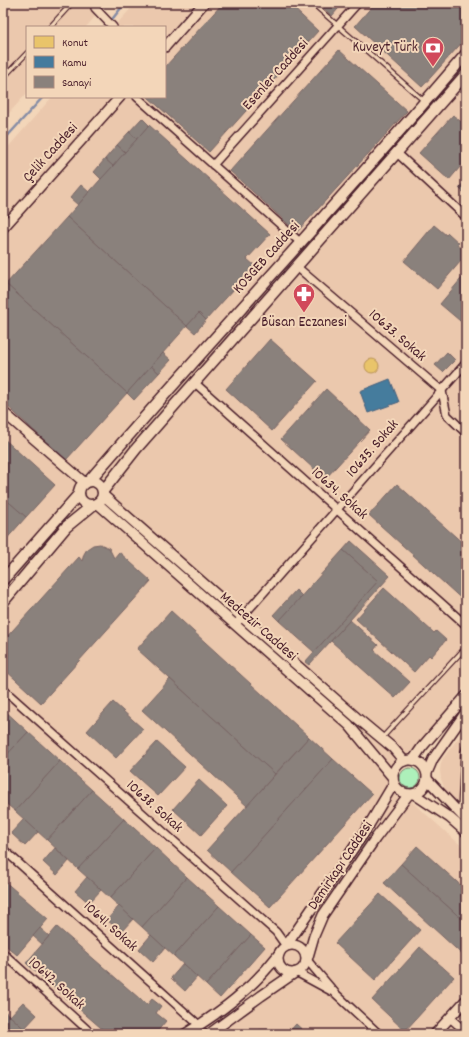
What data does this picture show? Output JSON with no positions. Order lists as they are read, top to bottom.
{
  "streets": {
    "main road": ["KOSGEB Caddesi"],
    "street": [
      "Esenler Caddesi",
      "Çelik Caddesi",
      "10633. Sokak",
      "10635. Sokak",
      "10634. Sokak",
      "Medcezir Caddesi",
      "10638. Sokak",
      "Demirkapı Caddesi",
      "10641. Sokak",
      "10642. Sokak"
    ]
  },
  "crossings": [
    ["KOSGEB Caddesi", "10633. Sokak"],
    ["KOSGEB Caddesi", "10634. Sokak"],
    ["KOSGEB Caddesi", "Medcezir Caddesi"],
    ["10633. Sokak", "10635. Sokak"],
    ["10635. Sokak", "10634. Sokak"],
    ["10635. Sokak", "Medcezir Caddesi"],
    ["Medcezir Caddesi", "Demirkapı Caddesi"],
    ["10638. Sokak", "Demirkapı Caddesi"]
  ],
  "places": {
    "bank": ["Kuveyt Türk"],
    "pharmacy": ["Büsan Eczanesi"]
  },
  "legend": ["Konut", "Kamu", "Sanayi"]
}
